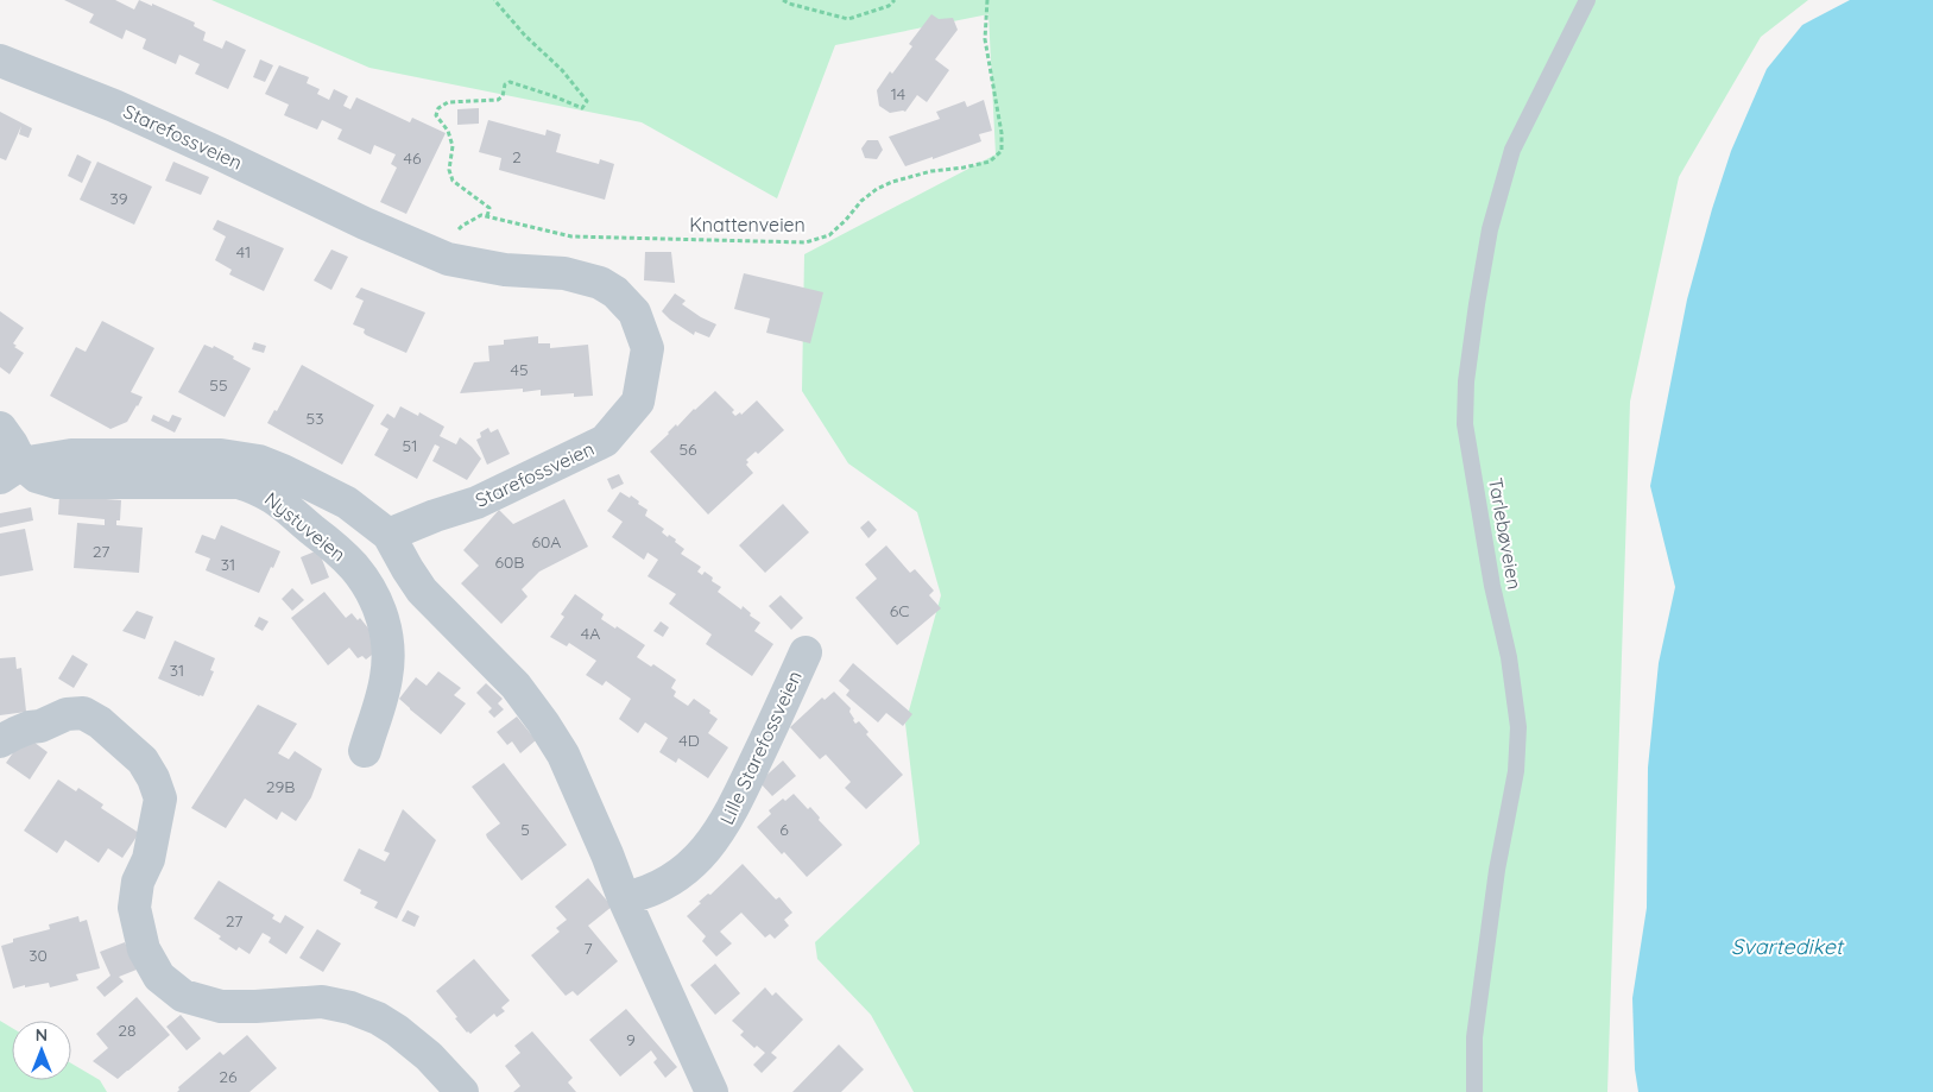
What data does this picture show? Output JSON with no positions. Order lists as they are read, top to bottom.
{
  "streets": {
    "street": ["Starefossveien", "Nystuveien", "Lille Starefossveien"],
    "lane": ["Tarlebøveien"],
    "path": ["Knattenveien"]
  },
  "water": ["Svartediket"],
  "house_numbers": [
    "14",
    "2",
    "46",
    "39",
    "41",
    "45",
    "55",
    "53",
    "51",
    "56",
    "60A",
    "27",
    "60B",
    "31",
    "6C",
    "4A",
    "31",
    "4D",
    "29B",
    "5",
    "6",
    "27",
    "7",
    "30",
    "28",
    "9",
    "26"
  ],
  "north": "top"
}
